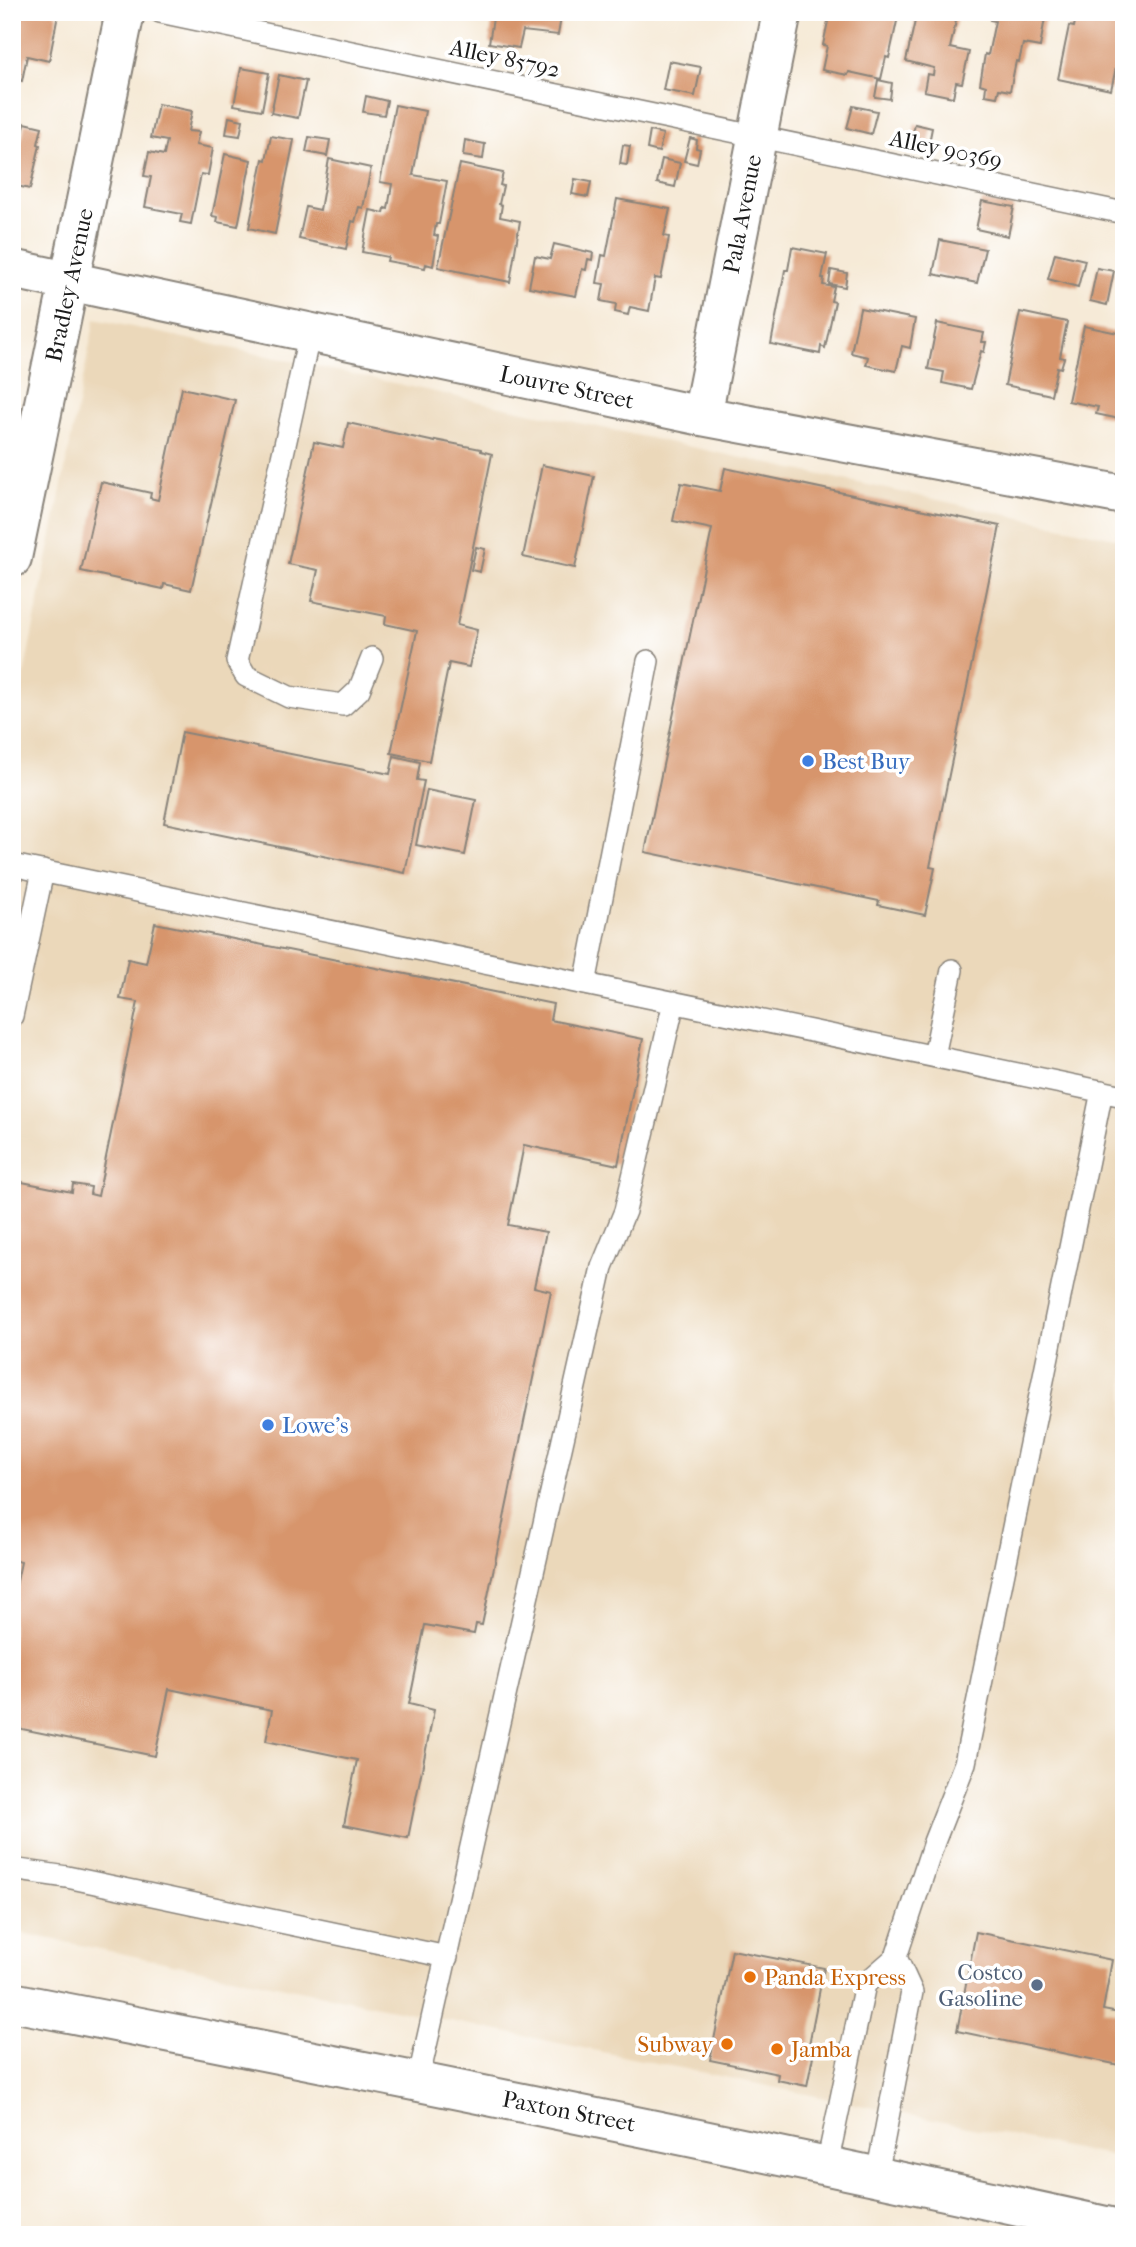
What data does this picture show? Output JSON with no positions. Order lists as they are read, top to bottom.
{
  "streets": {
    "street": [
      "Pala Avenue",
      "Bradley Avenue",
      "Louvre Street",
      "Paxton Street"
    ],
    "lane": ["Alley 85792", "Alley 90369"]
  },
  "crossings": [
    ["Alley 85792", "Alley 90369"],
    ["Alley 85792", "Pala Avenue"],
    ["Alley 90369", "Pala Avenue"],
    ["Pala Avenue", "Louvre Street"],
    ["Bradley Avenue", "Louvre Street"]
  ],
  "places": [
    "Best Buy",
    "Lowe's",
    "Panda Express",
    "Costco Gasoline",
    "Subway",
    "Jamba"
  ]
}
